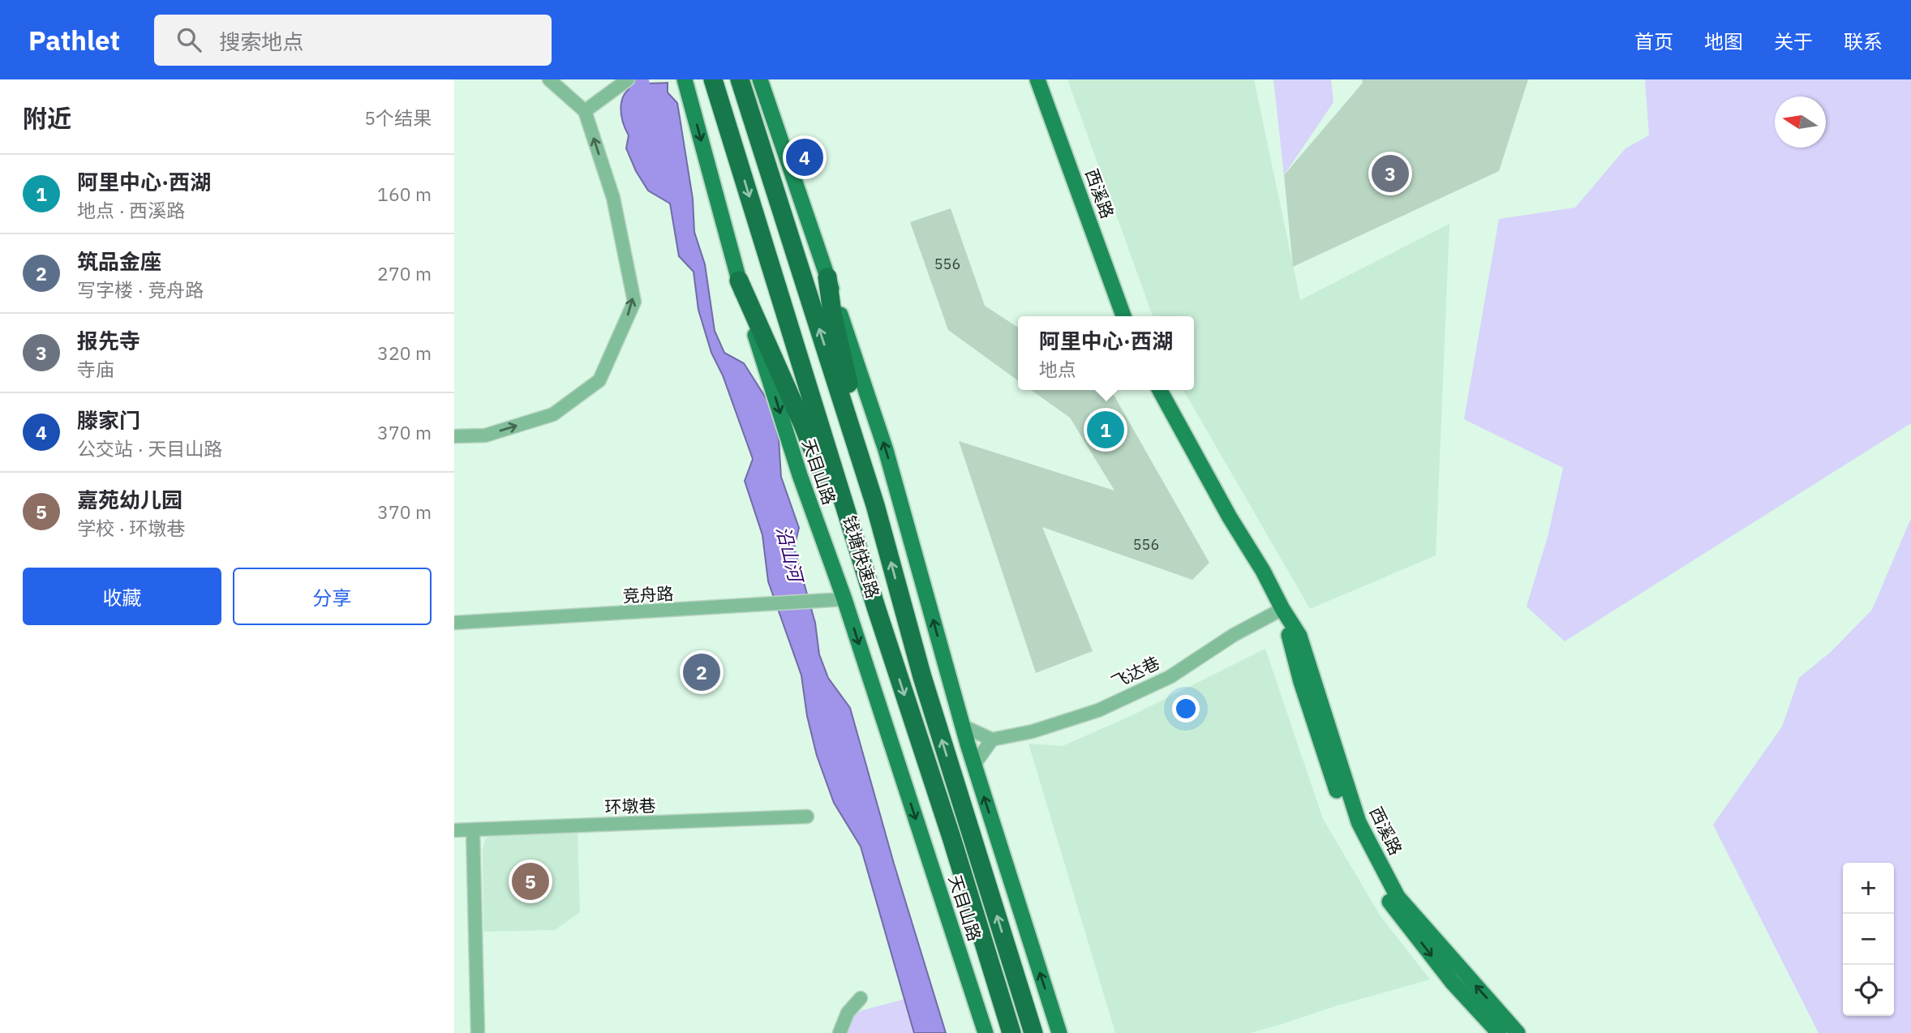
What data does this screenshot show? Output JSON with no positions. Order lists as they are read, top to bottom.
{
  "streets": {
    "highway": ["钱塘快速路"],
    "main road": ["西溪路", "天目山路"],
    "street": ["竞舟路", "飞达巷", "环墩巷"]
  },
  "crossings": [
    ["西溪路", "飞达巷"],
    ["天目山路", "竞舟路"]
  ],
  "water": ["沿山河"],
  "house_numbers": ["556", "556"],
  "north": "left",
  "page": {
    "header": "Pathlet",
    "search": "搜索地点",
    "nav": [
      "首页",
      "地图",
      "关于",
      "联系"
    ],
    "heading": ["附近", "5个结果"],
    "pins": [
      "4",
      "3",
      "1",
      "2",
      "5"
    ],
    "list": [
      {
        "mark": "1",
        "name": "阿里中心·西湖",
        "note": "地点 · 西溪路",
        "value": "160 m"
      },
      {
        "mark": "2",
        "name": "筑品金座",
        "note": "写字楼 · 竞舟路",
        "value": "270 m"
      },
      {
        "mark": "3",
        "name": "报先寺",
        "note": "寺庙",
        "value": "320 m"
      },
      {
        "mark": "4",
        "name": "滕家门",
        "note": "公交站 · 天目山路",
        "value": "370 m"
      },
      {
        "mark": "5",
        "name": "嘉苑幼儿园",
        "note": "学校 · 环墩巷",
        "value": "370 m"
      }
    ],
    "popup": ["阿里中心·西湖", "地点"],
    "buttons": ["收藏", "分享"],
    "map_buttons": ["+", "−"]
  }
}
